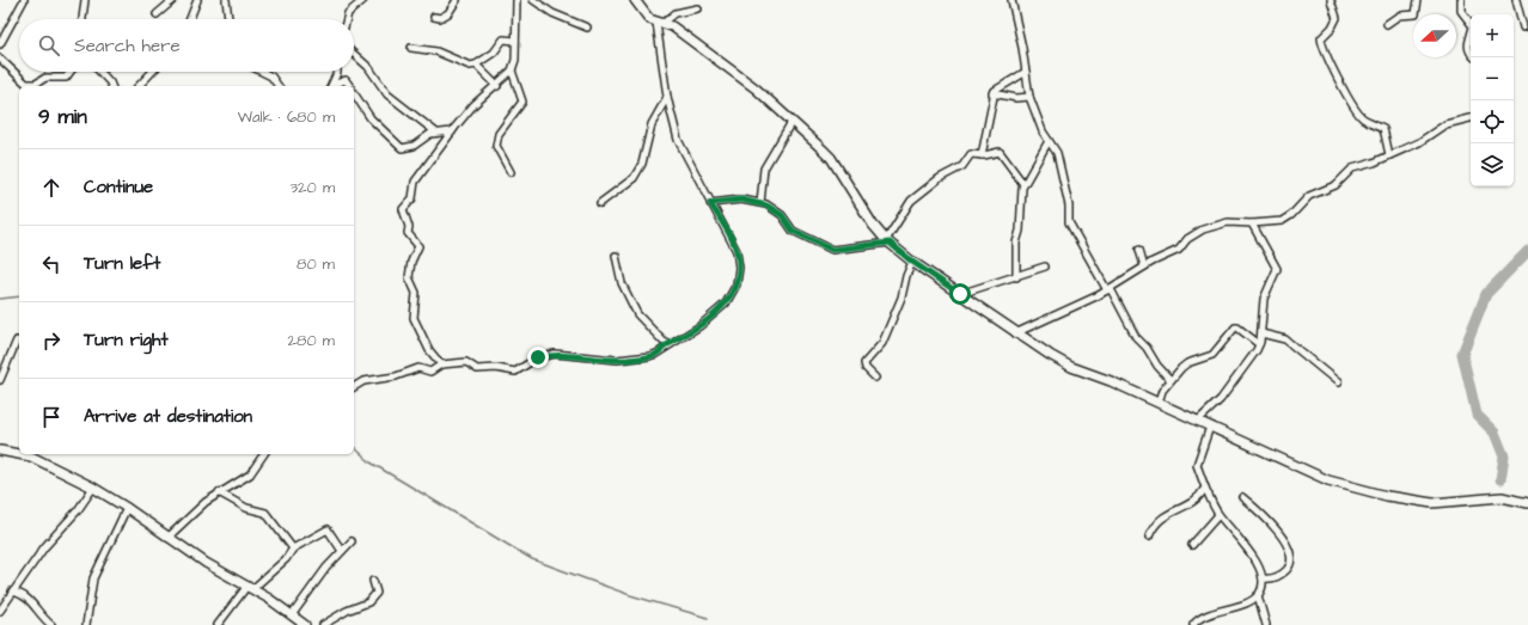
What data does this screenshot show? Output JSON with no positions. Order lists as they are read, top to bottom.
{
  "north": "left",
  "page": {
    "map_buttons": ["+", "−"],
    "search": "Search here",
    "heading": ["9 min", "Walk · 680 m"],
    "list": [
      ["Continue", "320 m"],
      ["Turn left", "80 m"],
      ["Turn right", "280 m"],
      "Arrive at destination"
    ]
  }
}
